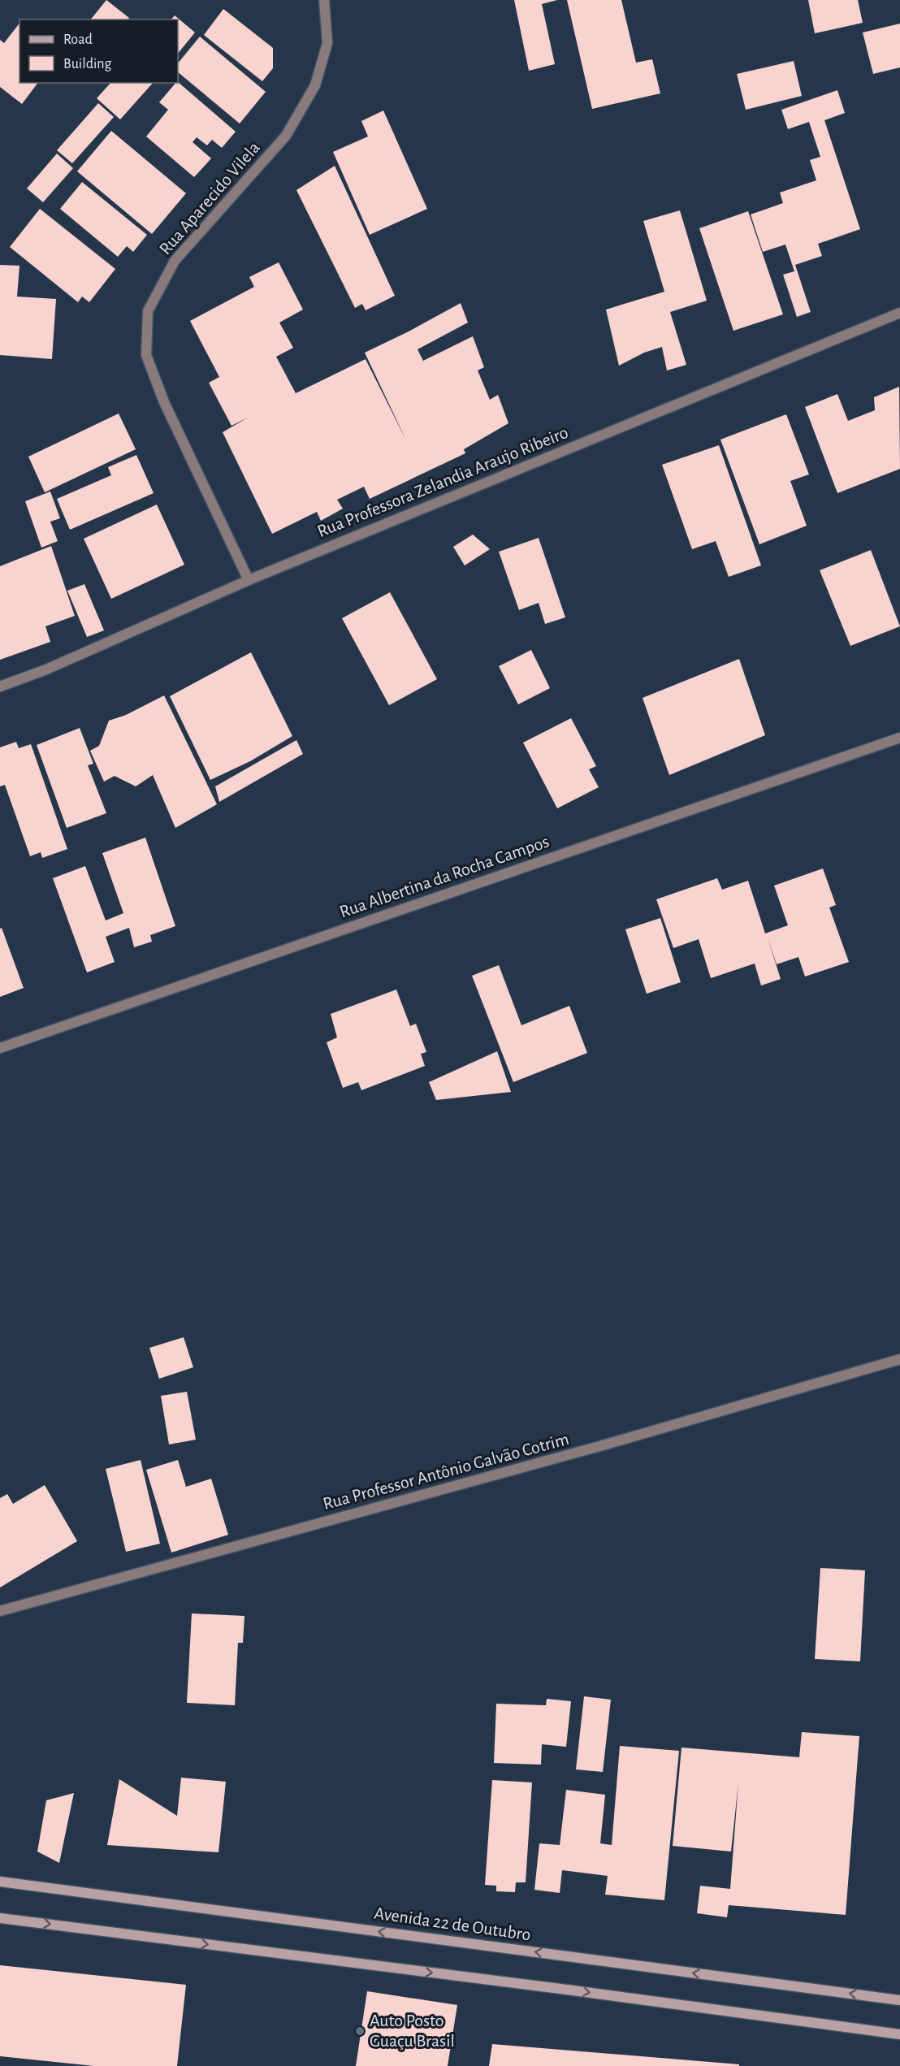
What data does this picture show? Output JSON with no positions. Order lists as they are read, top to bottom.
{
  "streets": {
    "street": [
      "Rua Aparecido Vilela",
      "Rua Professora Zelandia Araujo Ribeiro",
      "Rua Albertina da Rocha Campos",
      "Rua Professor Antônio Galvão Cotrim",
      "Avenida 22 de Outubro"
    ]
  },
  "crossings": [
    ["Rua Aparecido Vilela", "Rua Professora Zelandia Araujo Ribeiro"]
  ],
  "places": ["Auto Posto Guaçu Brasil"],
  "legend": ["Road", "Building"]
}
